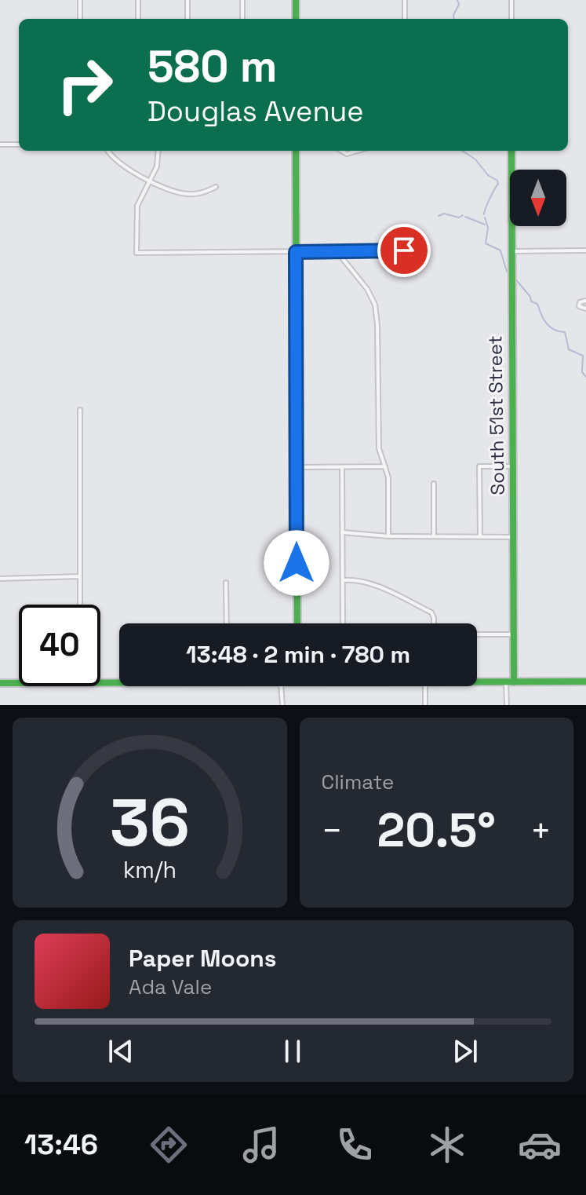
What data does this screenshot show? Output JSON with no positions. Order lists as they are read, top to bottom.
{
  "streets": {
    "street": ["South 51st Street"]
  },
  "north": "bottom",
  "page": {
    "turn": ["580 m", "Douglas Avenue"],
    "limit": "40",
    "trip": "13:48 · 2 min · 780 m",
    "tile": "Climate",
    "heat": ["−", "20.5°", "+"],
    "song": ["Paper Moons", "Ada Vale"],
    "tabs": "13:46",
    "gauge": ["36", "km/h"]
  }
}
